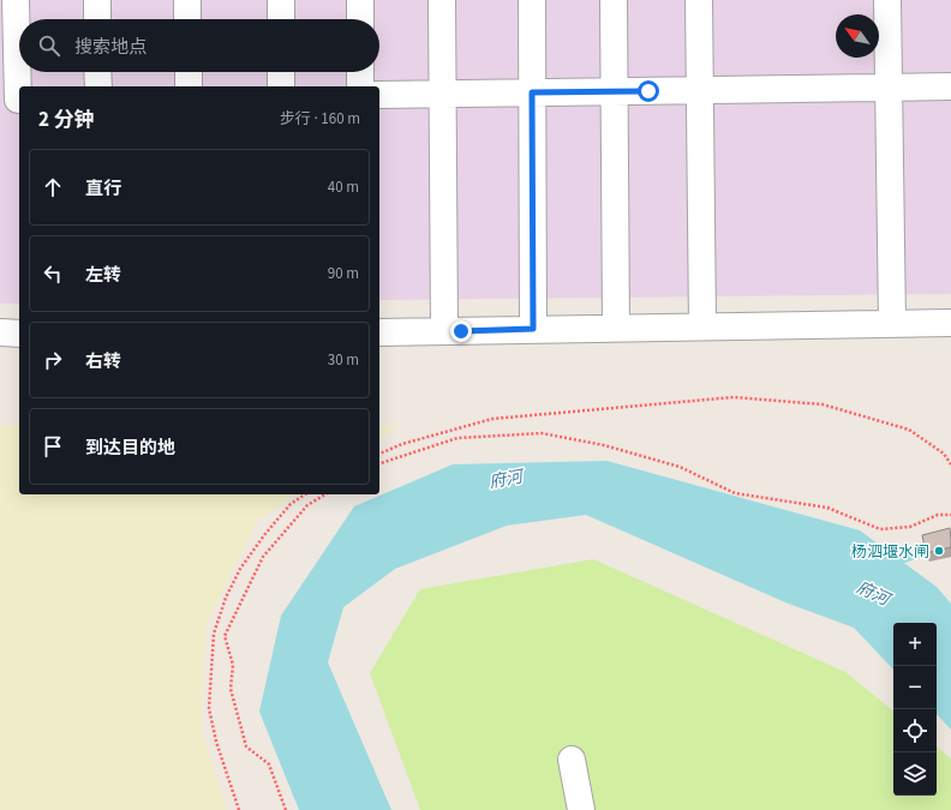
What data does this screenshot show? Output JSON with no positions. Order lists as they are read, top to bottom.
{
  "water": ["府河"],
  "places": ["杨泗堰水闸"],
  "north": "top left",
  "page": {
    "search": "搜索地点",
    "heading": ["2 分钟", "步行 · 160 m"],
    "list": [
      ["直行", "40 m"],
      ["左转", "90 m"],
      ["右转", "30 m"],
      "到达目的地"
    ],
    "map_buttons": ["+", "−"]
  }
}
